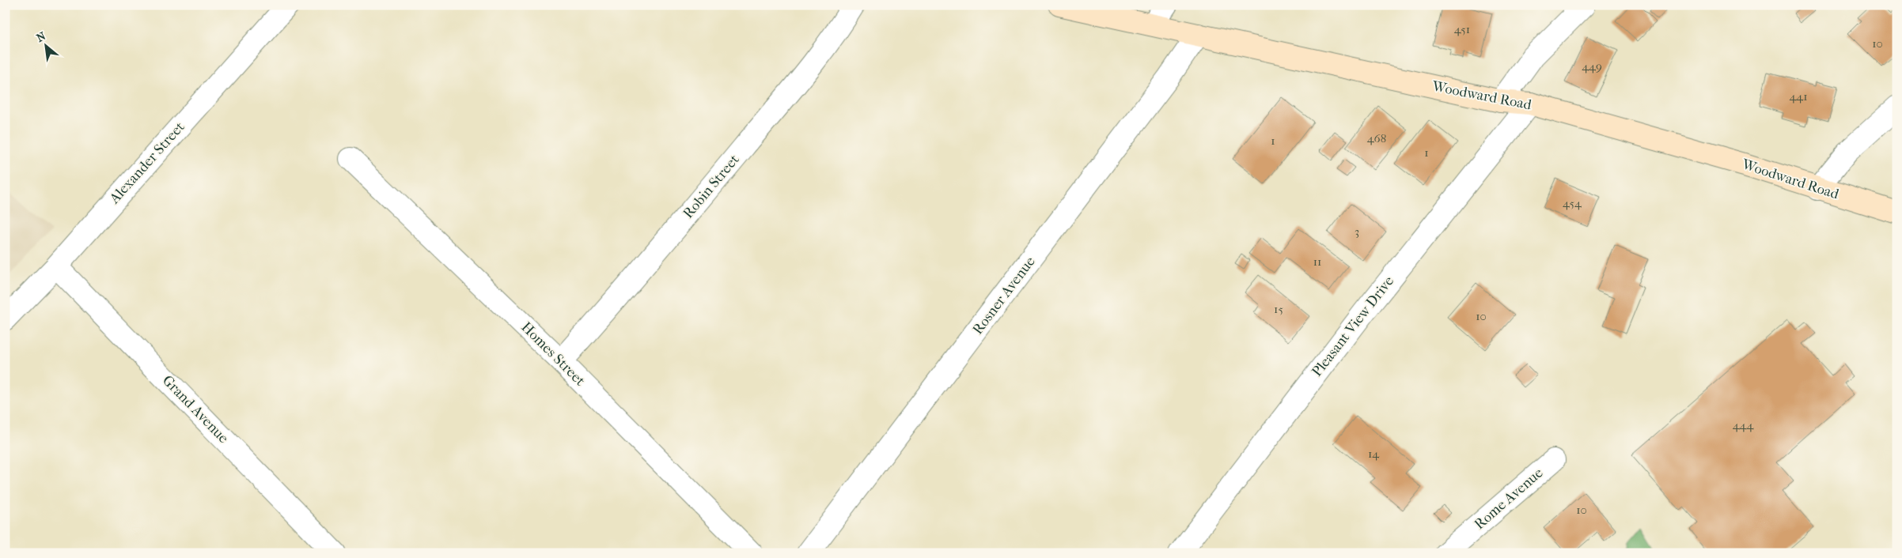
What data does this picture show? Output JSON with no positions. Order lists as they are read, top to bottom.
{
  "streets": {
    "street": [
      "Woodward Road",
      "Alexander Street",
      "Robin Street",
      "Rosner Avenue",
      "Pleasant View Drive",
      "Homes Street",
      "Grand Avenue",
      "Rome Avenue"
    ]
  },
  "crossings": [
    ["Woodward Road", "Rosner Avenue"],
    ["Woodward Road", "Pleasant View Drive"],
    ["Alexander Street", "Grand Avenue"],
    ["Robin Street", "Homes Street"]
  ],
  "house_numbers": [
    "451",
    "10",
    "449",
    "441",
    "468",
    "1",
    "1",
    "454",
    "3",
    "11",
    "15",
    "10",
    "444",
    "14",
    "10"
  ],
  "north": "top left"
}
